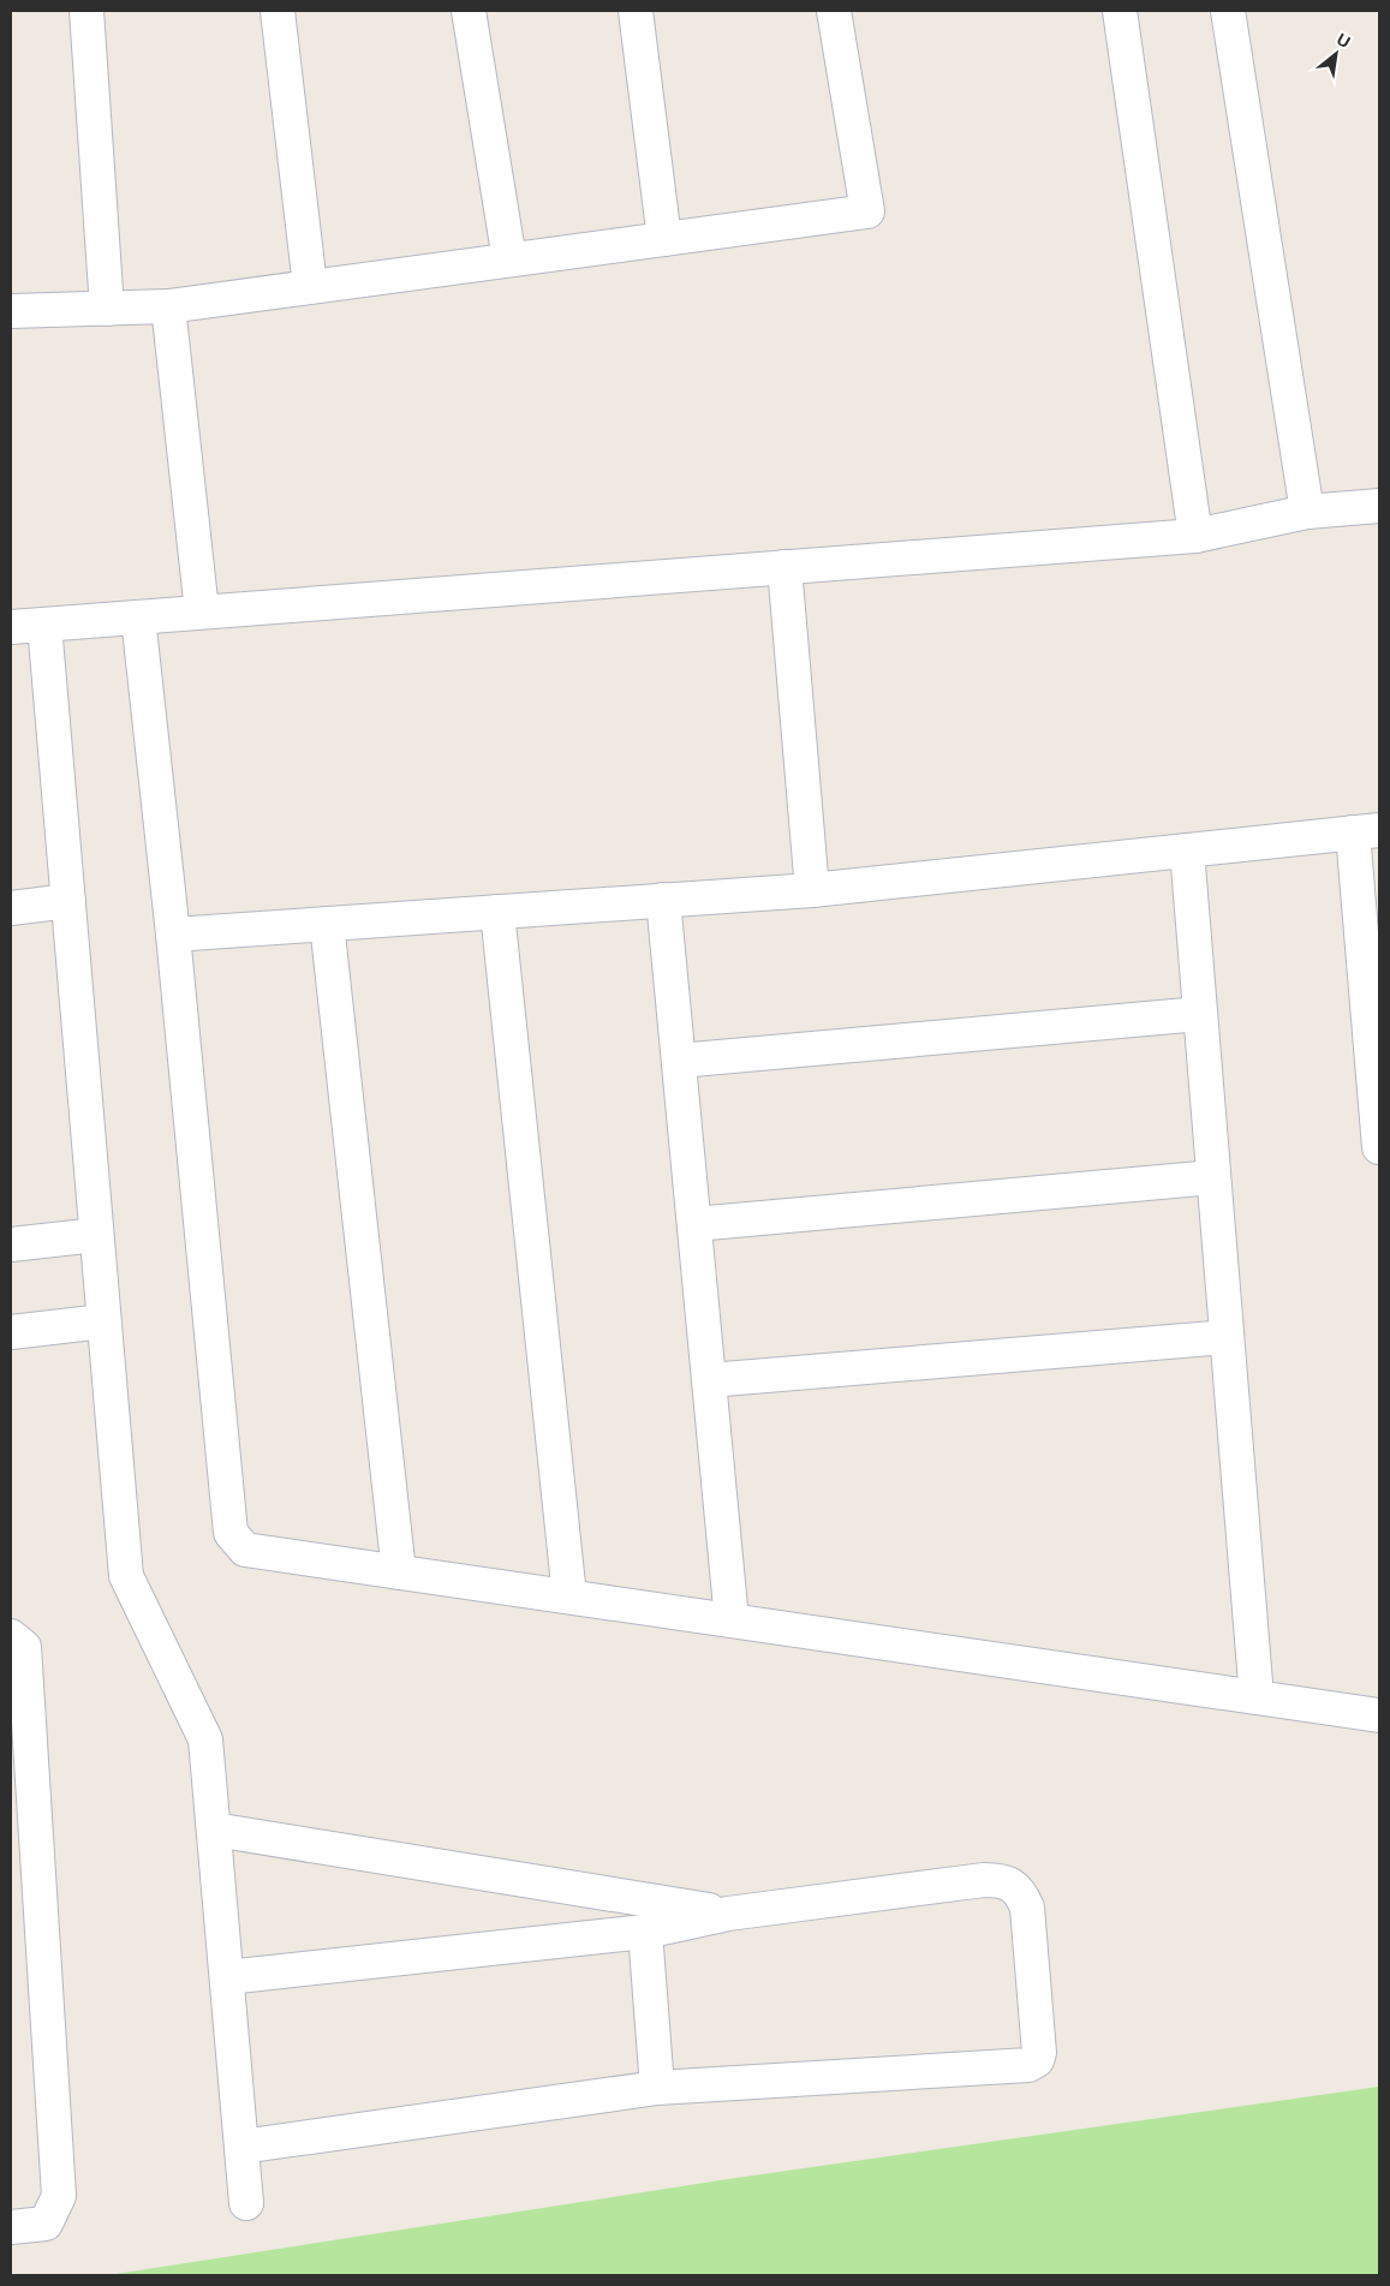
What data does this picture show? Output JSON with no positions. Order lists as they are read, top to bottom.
{
  "north": "top right"
}
